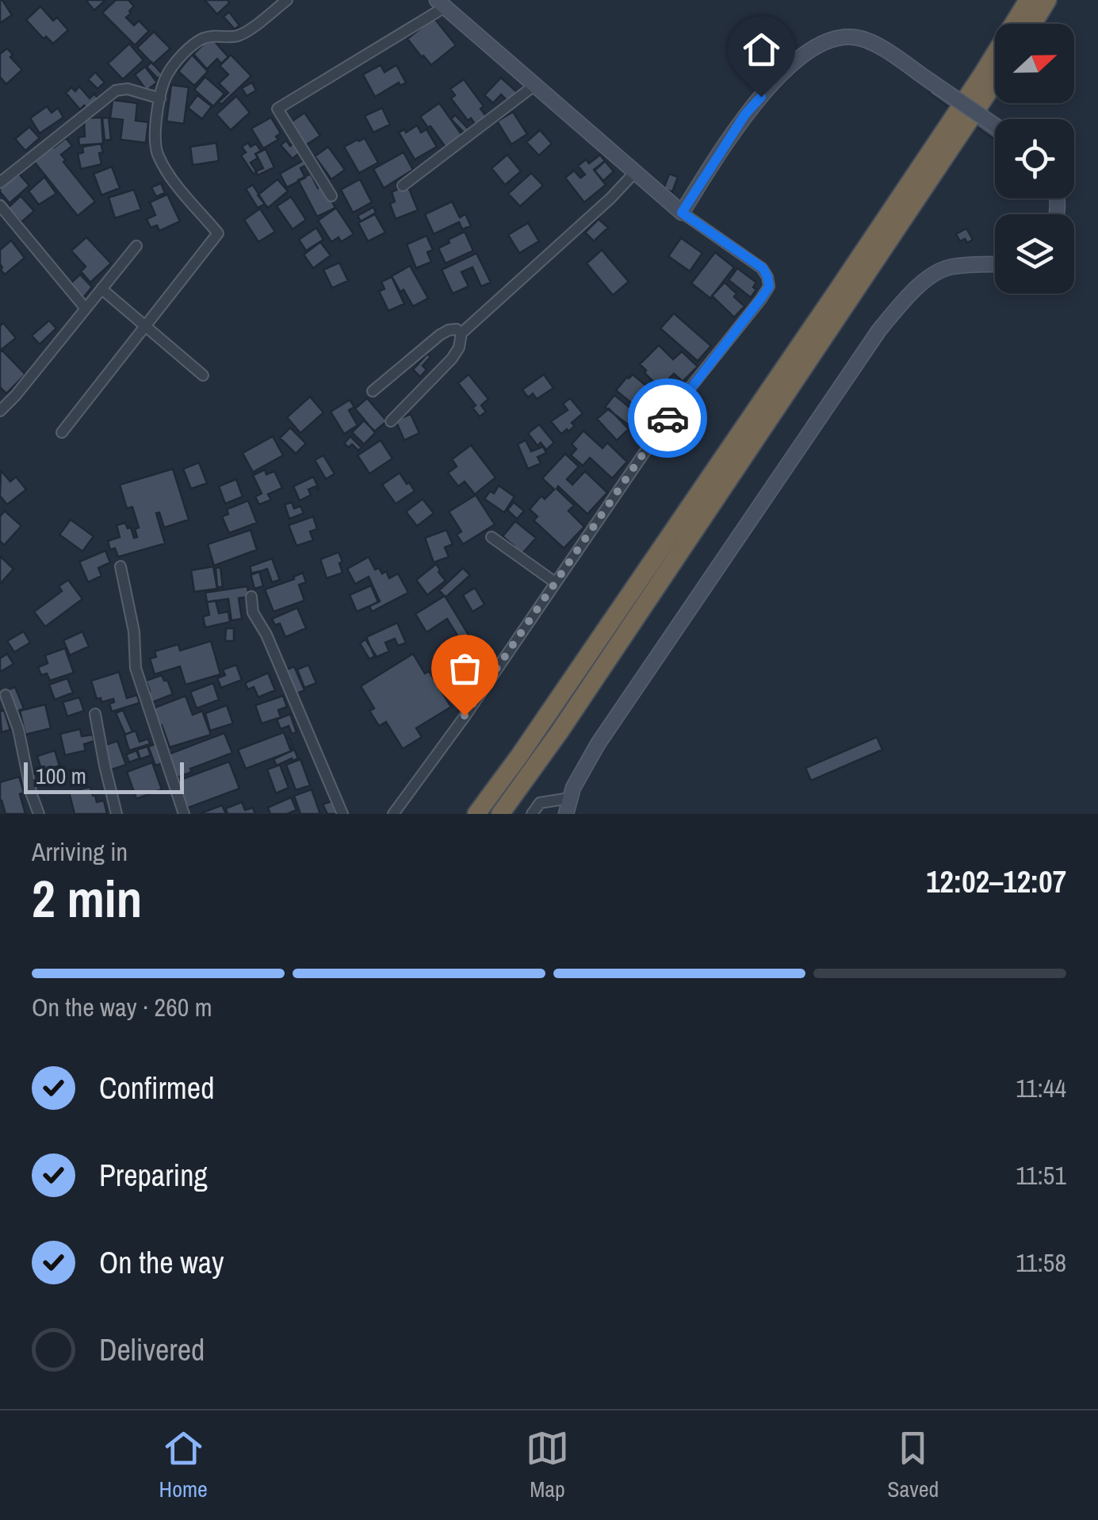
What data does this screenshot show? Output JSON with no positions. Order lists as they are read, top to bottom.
{
  "scale_bar": "100 m",
  "north": "right",
  "page": {
    "scale": "100 m",
    "heading": ["2 min", "Arriving in", "12:02–12:07"],
    "bar": "On the way · 260 m",
    "list": [
      ["Confirmed", "11:44"],
      ["Preparing", "11:51"],
      ["On the way", "11:58"],
      "Delivered"
    ],
    "tabs": ["Home", "Map", "Saved"]
  }
}
